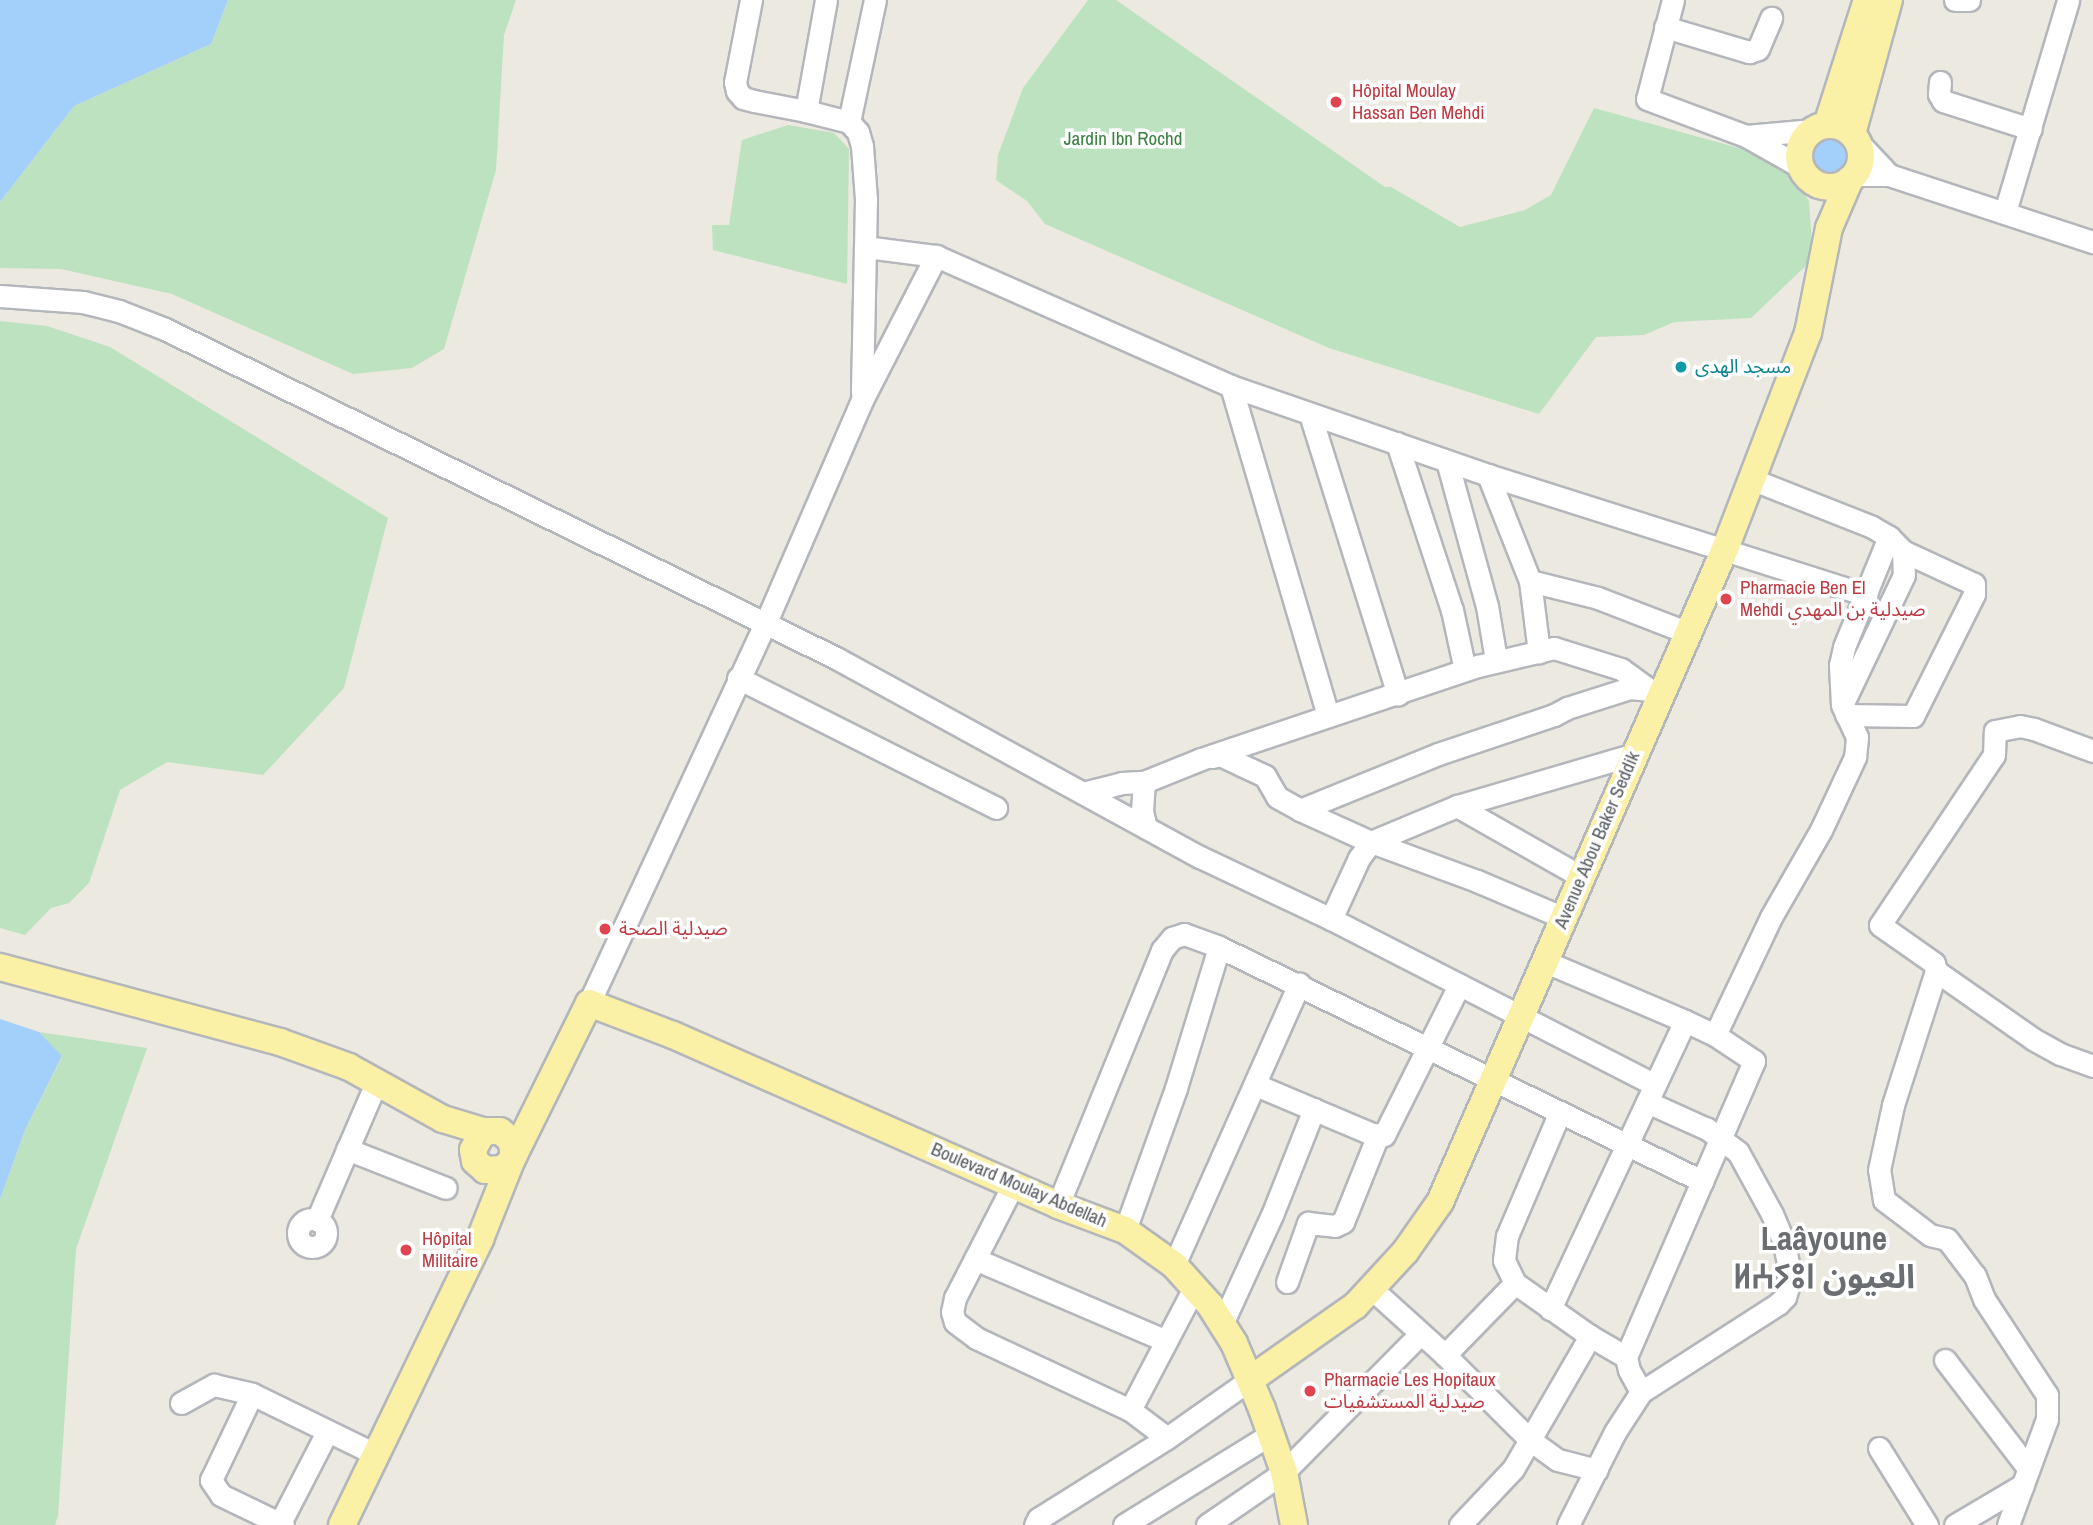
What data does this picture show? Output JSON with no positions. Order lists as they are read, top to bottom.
{
  "streets": {
    "main road": ["Avenue Abou Baker Seddik", "Boulevard Moulay Abdellah"]
  },
  "crossings": [
    ["Avenue Abou Baker Seddik", "Boulevard Moulay Abdellah"]
  ],
  "districts": ["Laâyoune ⵍⵄⵢⵓⵏ العيون"],
  "parks": ["Jardin Ibn Rochd"],
  "places": [
    "Hôpital Moulay Hassan Ben Mehdi",
    "مسجد الهدى",
    "Pharmacie Ben El Mehdi صيدلية بن المهدي",
    "صيدلية الصحة",
    "Hôpital Militaire",
    "Pharmacie Les Hopitaux صيدلية المستشفيات"
  ]
}
